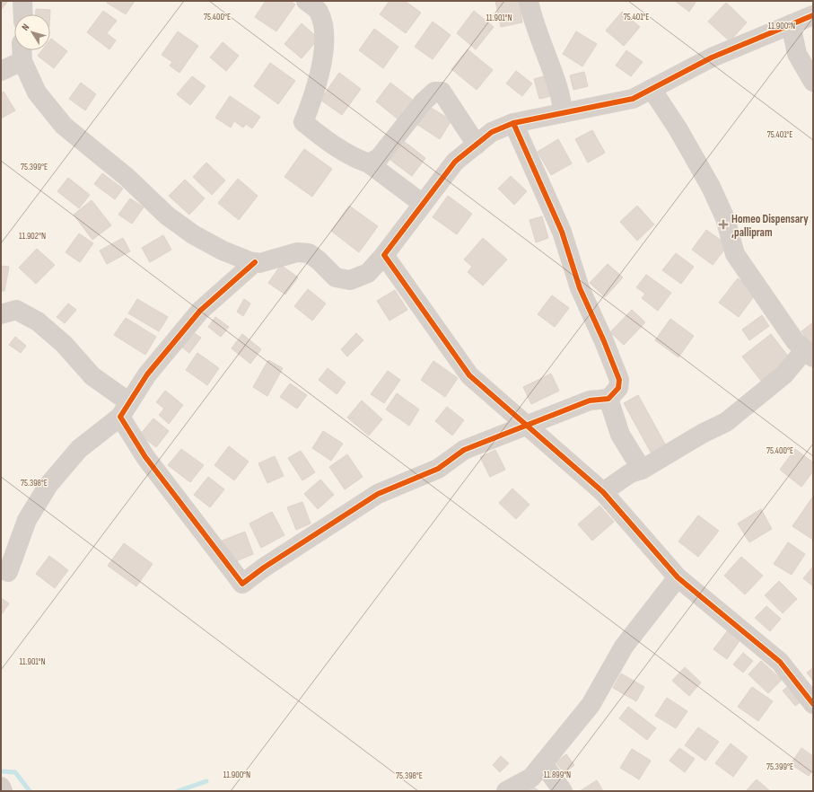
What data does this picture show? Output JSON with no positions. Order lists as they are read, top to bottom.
{
  "places": {
    "health": ["Homeo Dispensary ,pallipram"]
  },
  "north": "top left",
  "coordinates": [
    "75.400°E",
    "75.401°E",
    "11.901°N",
    "11.900°N",
    "75.399°E",
    "11.902°N",
    "75.398°E",
    "11.899°N"
  ]
}
